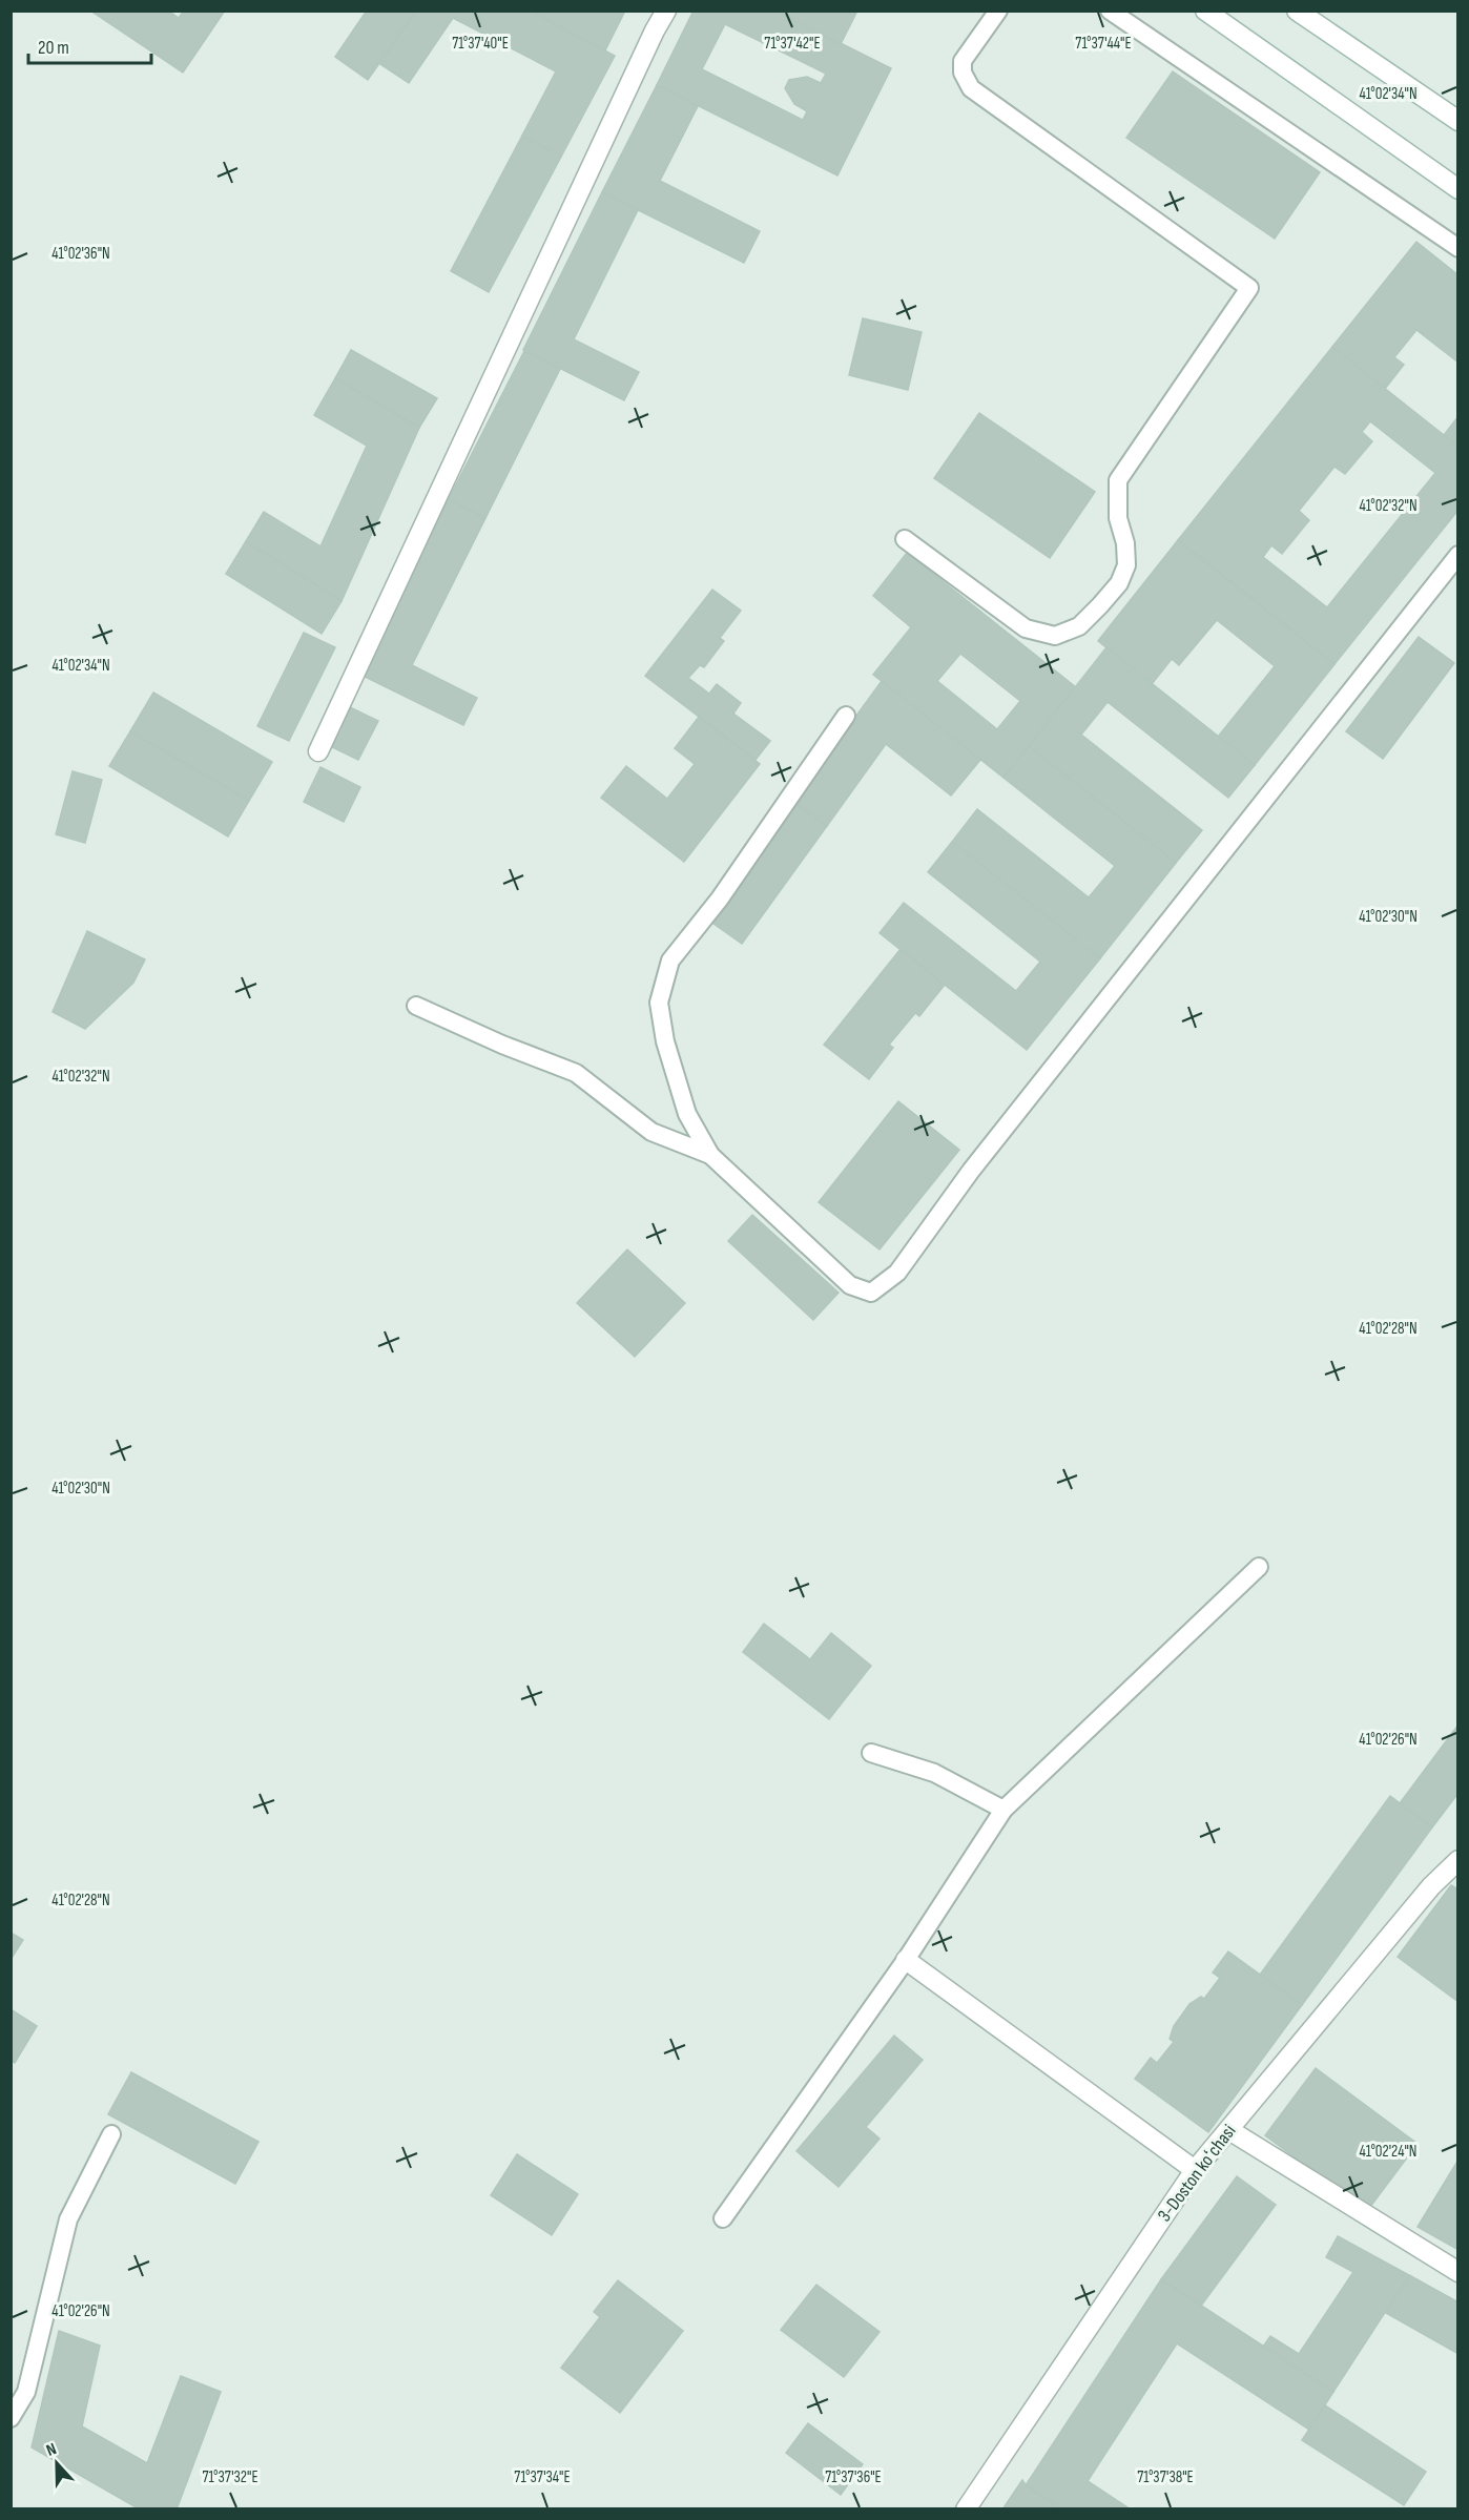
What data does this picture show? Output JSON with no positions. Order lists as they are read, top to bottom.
{
  "streets": {
    "street": ["3-Doston koʻchasi"]
  },
  "scale_bar": "20 m",
  "north": "top",
  "coordinates": [
    "71°37'40\"E",
    "71°37'42\"E",
    "71°37'44\"E",
    "41°02'34\"N",
    "41°02'36\"N",
    "41°02'32\"N",
    "41°02'30\"N",
    "41°02'28\"N",
    "41°02'26\"N",
    "41°02'24\"N",
    "71°37'32\"E",
    "71°37'34\"E",
    "71°37'36\"E",
    "71°37'38\"E"
  ]
}
